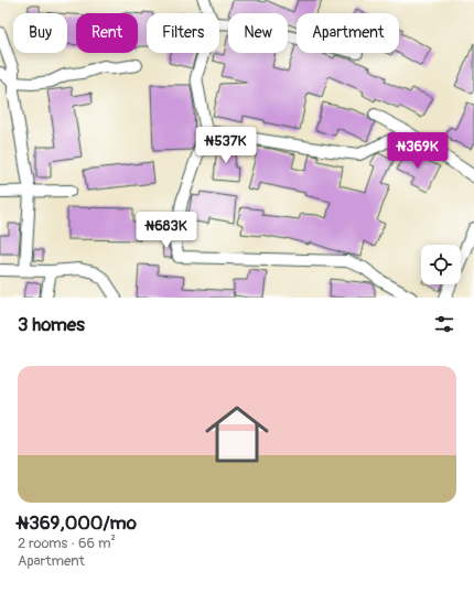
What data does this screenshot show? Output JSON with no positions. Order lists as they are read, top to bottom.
{
  "page": {
    "chip": [
      "Buy",
      "Rent",
      "Filters",
      "New",
      "Apartment"
    ],
    "price": ["₦537K", "₦369K", "₦683K"],
    "heading": "3 homes",
    "list": [
      {
        "name": "₦369,000/mo",
        "note": "2 rooms · 66 m² · Apartment"
      }
    ]
  }
}
